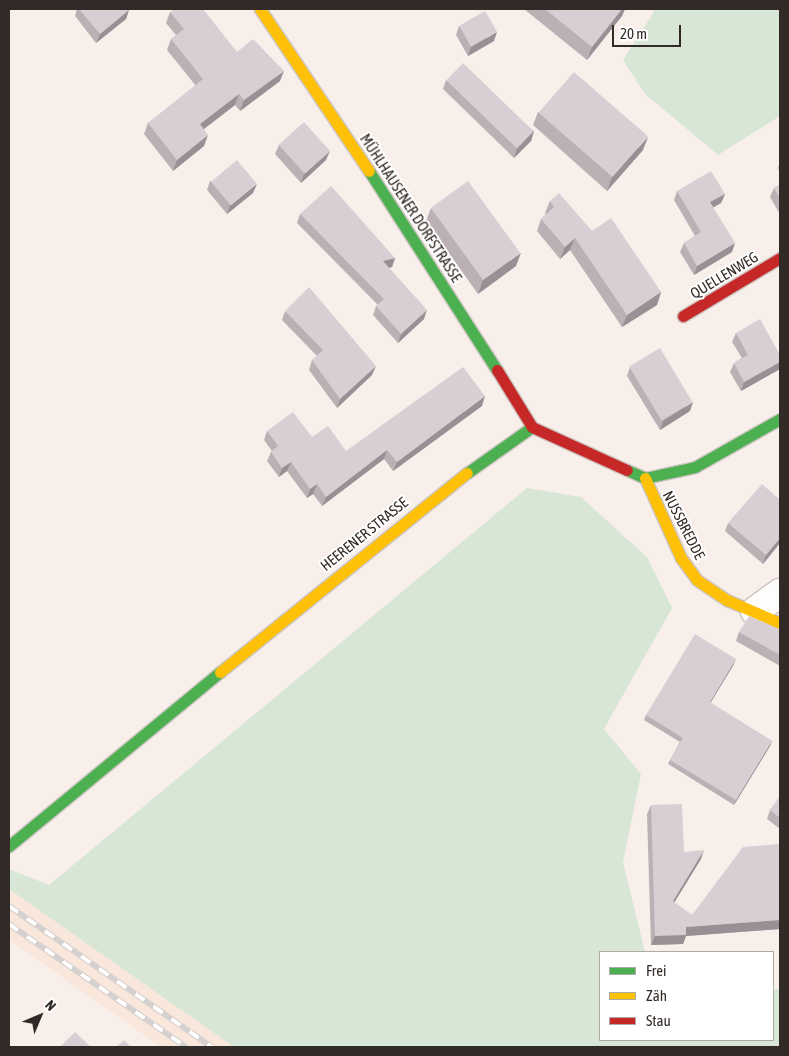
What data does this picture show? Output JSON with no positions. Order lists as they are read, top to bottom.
{
  "streets": {
    "street": [
      "MÜHLHAUSENER DORFSTRASSE",
      "QUELLENWEG",
      "NUSSBREDDE",
      "HEERENER STRASSE"
    ]
  },
  "crossings": [
    ["MÜHLHAUSENER DORFSTRASSE", "HEERENER STRASSE"]
  ],
  "legend": ["Frei", "Zäh", "Stau"],
  "scale_bar": "20 m",
  "north": "top right"
}
